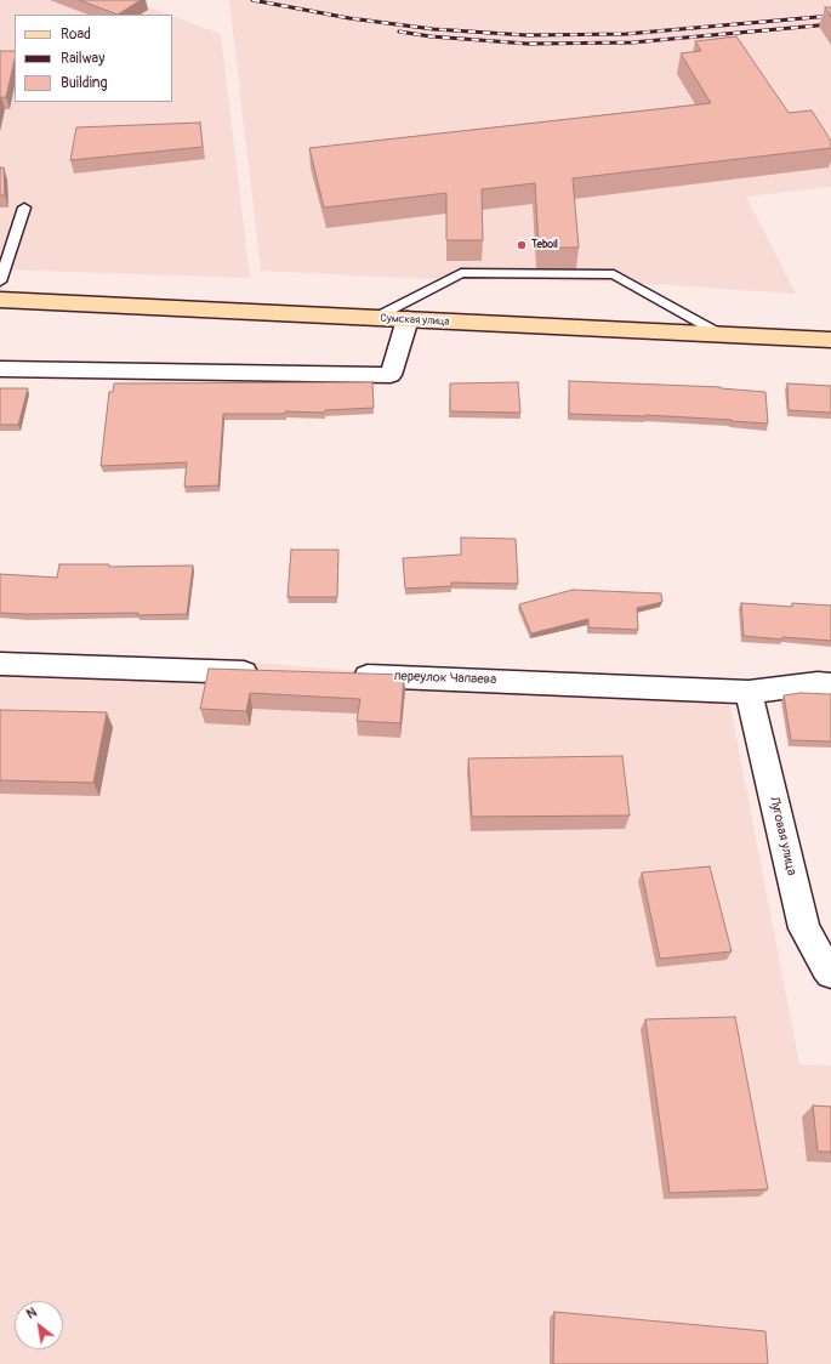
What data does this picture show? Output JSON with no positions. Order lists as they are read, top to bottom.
{
  "streets": {
    "main road": ["Сумская улица"],
    "street": ["переулок Чапаева", "Луговая улица"]
  },
  "crossings": [
    ["переулок Чапаева", "Луговая улица"]
  ],
  "places": ["Teboil"],
  "legend": ["Road", "Railway", "Building"],
  "north": "top left"
}
